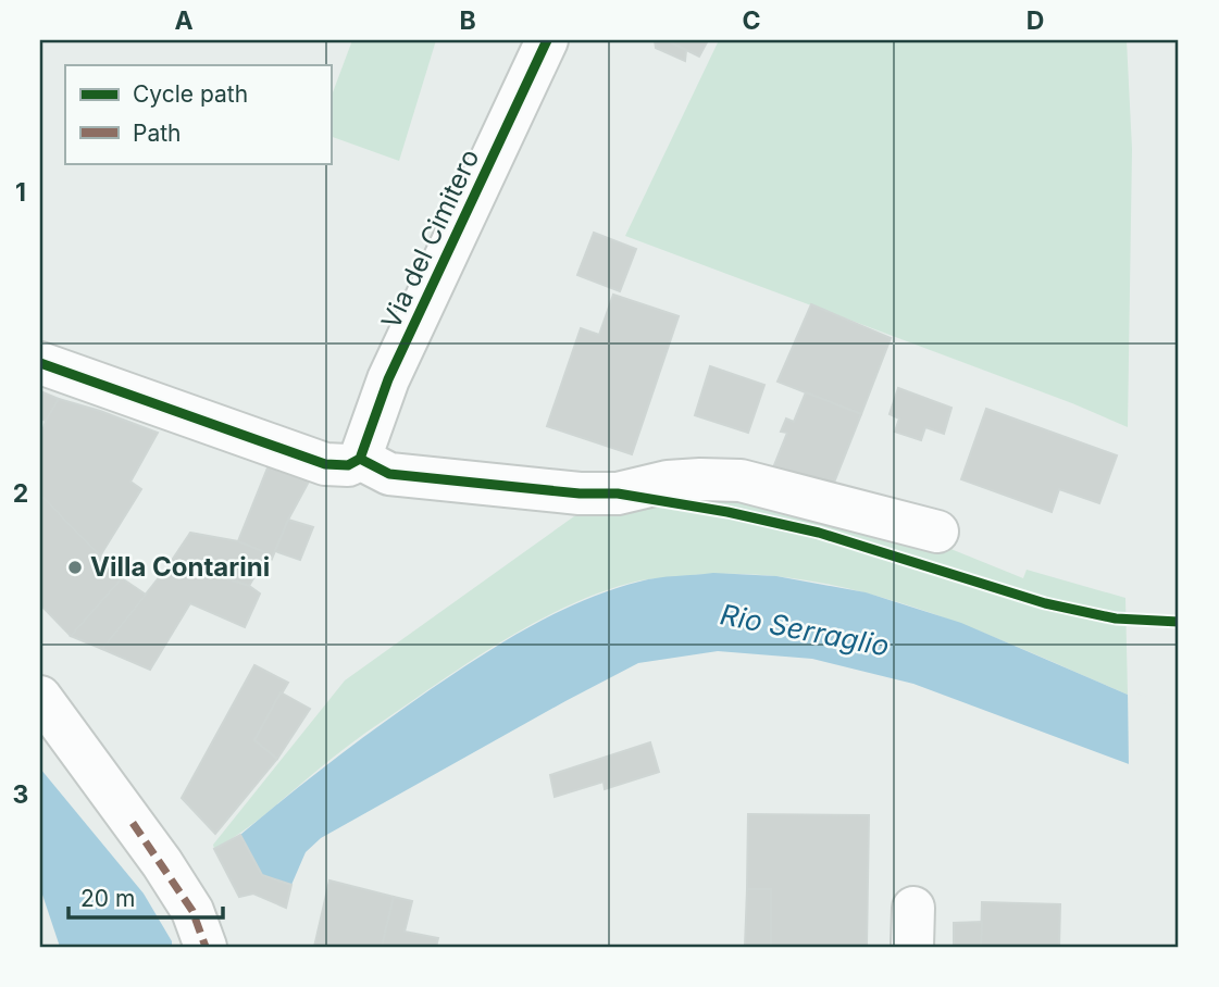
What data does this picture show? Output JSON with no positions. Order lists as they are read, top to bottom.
{
  "streets": {
    "street": ["Via del Cimitero"]
  },
  "water": ["Rio Serraglio"],
  "places": ["Villa Contarini"],
  "legend": ["Cycle path", "Path"],
  "scale_bar": "20 m",
  "grid": {
    "columns": [
      "A",
      "B",
      "C",
      "D"
    ],
    "rows": ["1", "2", "3"]
  }
}
